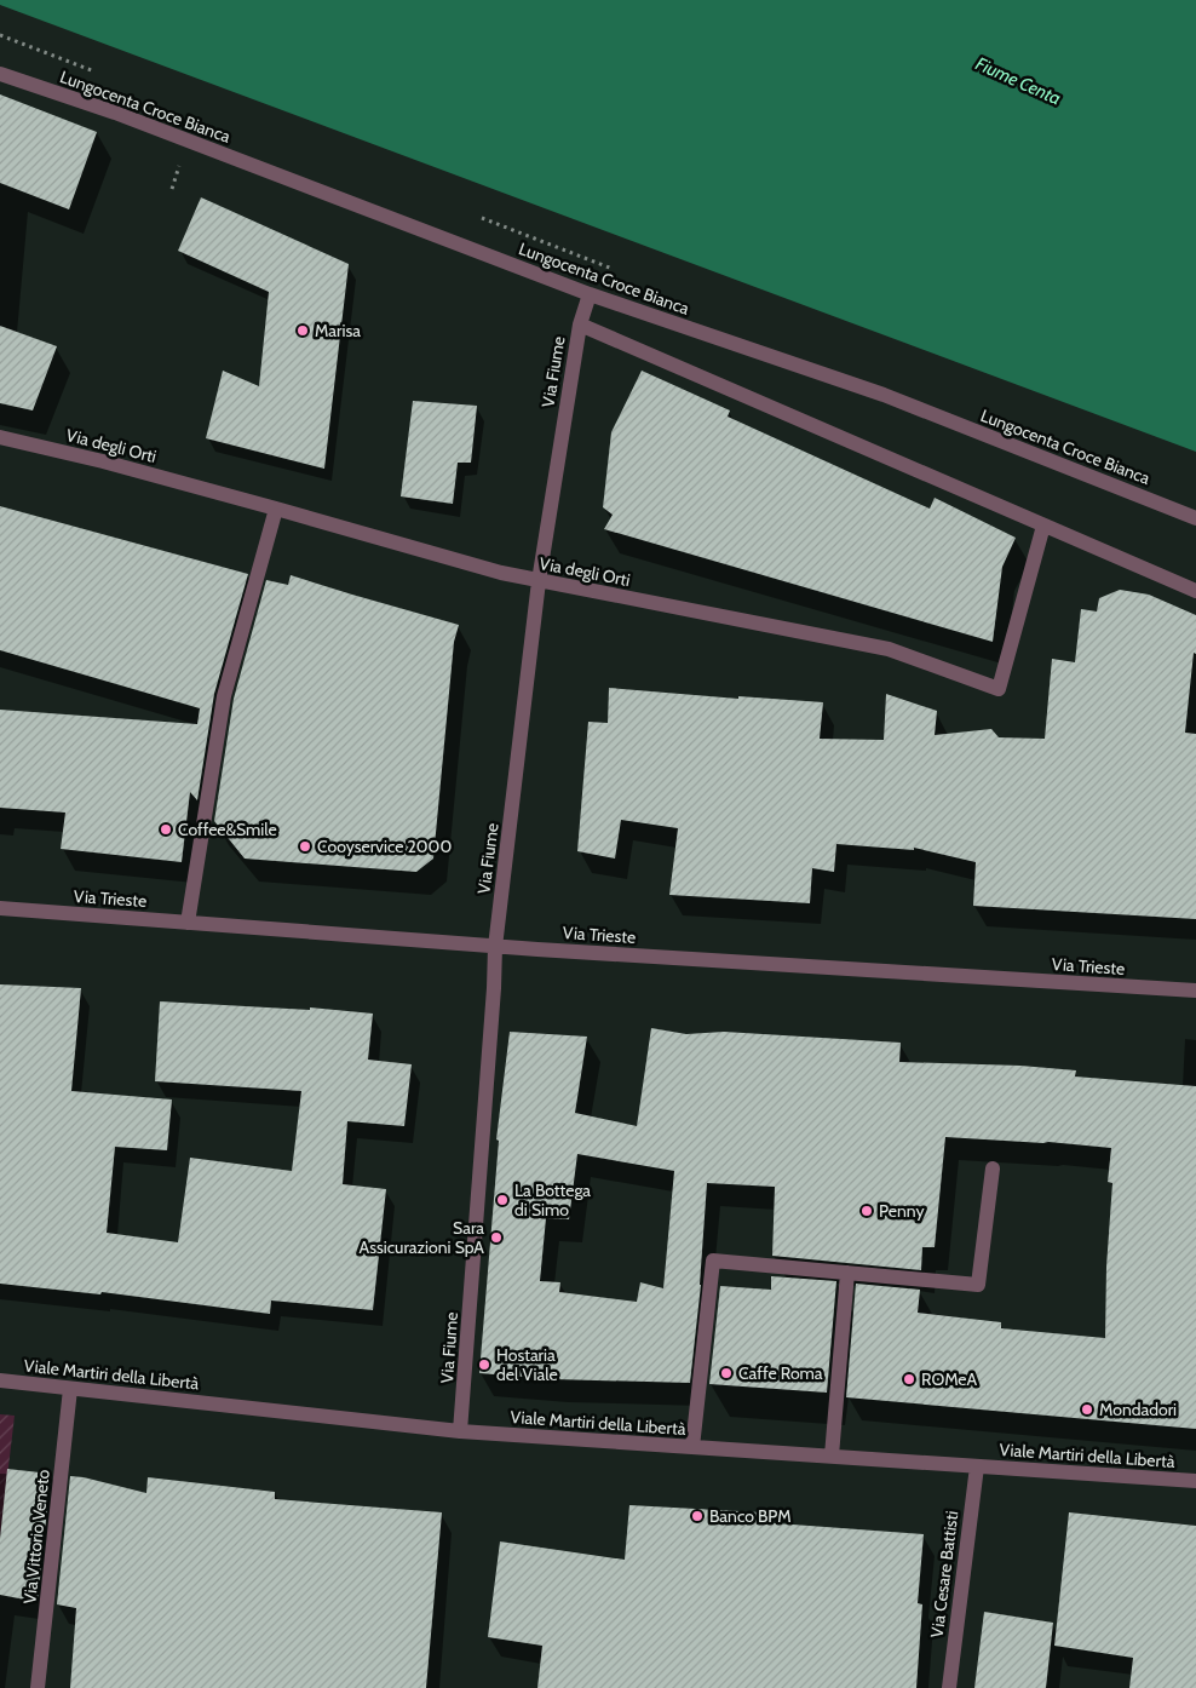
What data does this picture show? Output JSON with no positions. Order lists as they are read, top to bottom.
{
  "streets": {
    "street": [
      "Lungocenta Croce Bianca",
      "Via Fiume",
      "Via degli Orti",
      "Via Trieste",
      "Viale Martiri della Libertà",
      "Via Vittorio Veneto",
      "Via Cesare Battisti"
    ]
  },
  "crossings": [
    ["Lungocenta Croce Bianca", "Via Fiume"],
    ["Via Fiume", "Via degli Orti"],
    ["Via Fiume", "Via Trieste"],
    ["Via Fiume", "Viale Martiri della Libertà"],
    ["Viale Martiri della Libertà", "Via Vittorio Veneto"],
    ["Viale Martiri della Libertà", "Via Cesare Battisti"]
  ],
  "water": ["Fiume Centa"],
  "places": [
    "Marisa",
    "Coffee&Smile",
    "Cooyservice 2000",
    "La Bottega di Simo",
    "Penny",
    "Sara Assicurazioni SpA",
    "Hostaria del Viale",
    "Caffe Roma",
    "ROMeA",
    "Mondadori",
    "Banco BPM"
  ]
}
